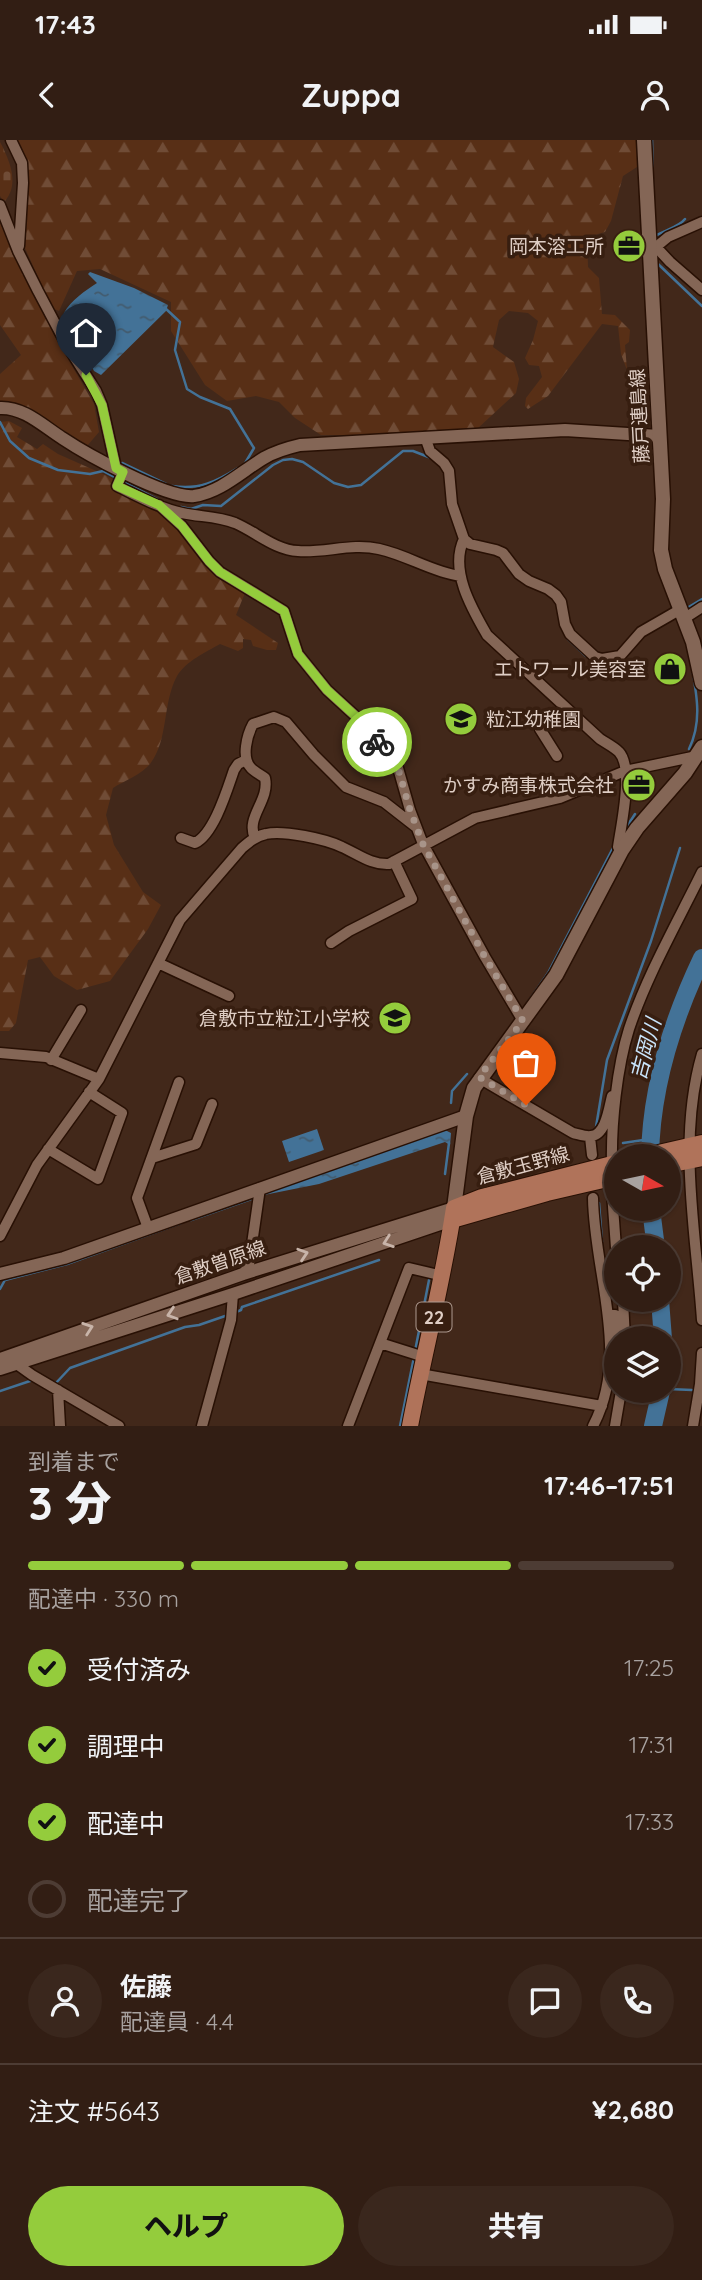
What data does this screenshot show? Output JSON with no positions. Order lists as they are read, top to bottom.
{
  "streets": {
    "main road": ["藤戸連島線", "倉敷玉野線", "22"],
    "street": ["倉敷曽原線"]
  },
  "crossings": [
    ["倉敷玉野線", "倉敷曽原線"],
    ["倉敷玉野線", "22"],
    ["倉敷曽原線", "22"]
  ],
  "water": ["吉岡川"],
  "places": {
    "office": ["岡本溶工所", "かすみ商事株式会社"],
    "shop": ["エトワール美容室"],
    "school or university": ["粒江幼稚園", "倉敷市立粒江小学校"]
  },
  "north": "right",
  "page": {
    "status": "17:43",
    "header": "Zuppa",
    "heading": ["3 分", "到着まで", "17:46–17:51"],
    "panel": [
      "佐藤",
      "配達員 · 4.4",
      "注文 #5643",
      "¥2,680"
    ],
    "bar": "配達中 · 330 m",
    "list": [
      ["受付済み", "17:25"],
      ["調理中", "17:31"],
      ["配達中", "17:33"],
      "配達完了"
    ],
    "buttons": ["ヘルプ", "共有"]
  }
}
